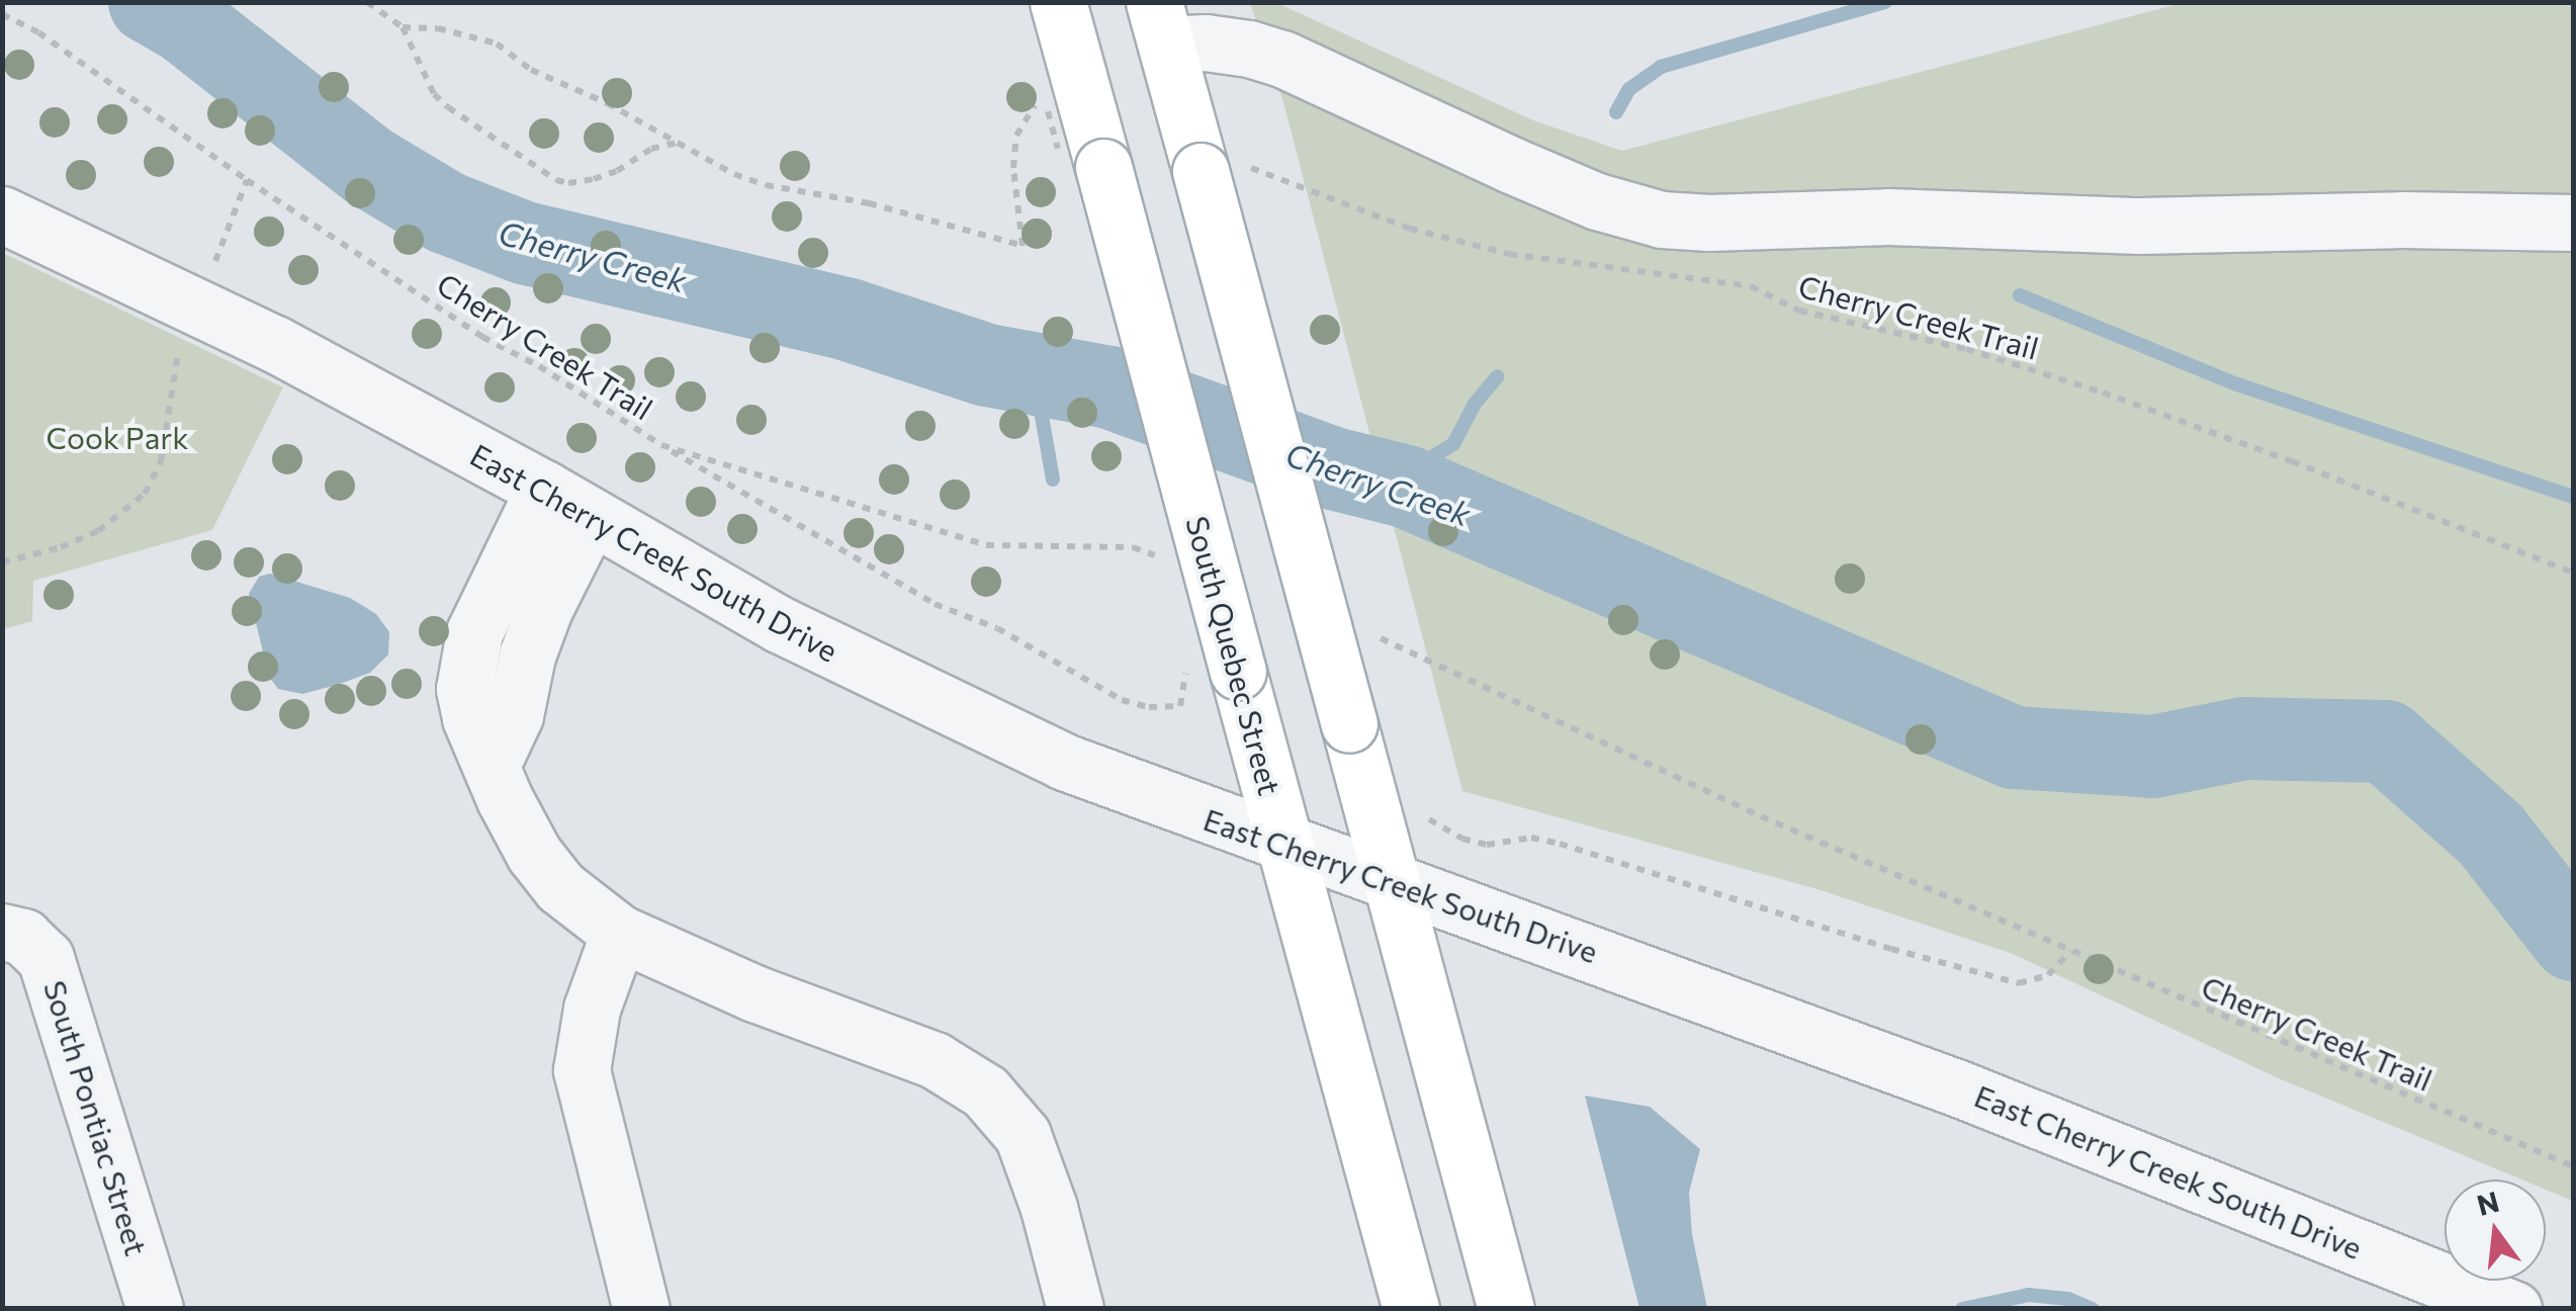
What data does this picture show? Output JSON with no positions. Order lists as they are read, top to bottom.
{
  "streets": {
    "main road": ["South Quebec Street"],
    "street": ["East Cherry Creek South Drive", "South Pontiac Street"],
    "path": ["Cherry Creek Trail"]
  },
  "crossings": [
    ["East Cherry Creek South Drive", "South Quebec Street"]
  ],
  "water": ["Cherry Creek"],
  "parks": ["Cook Park"],
  "north": "top"
}
